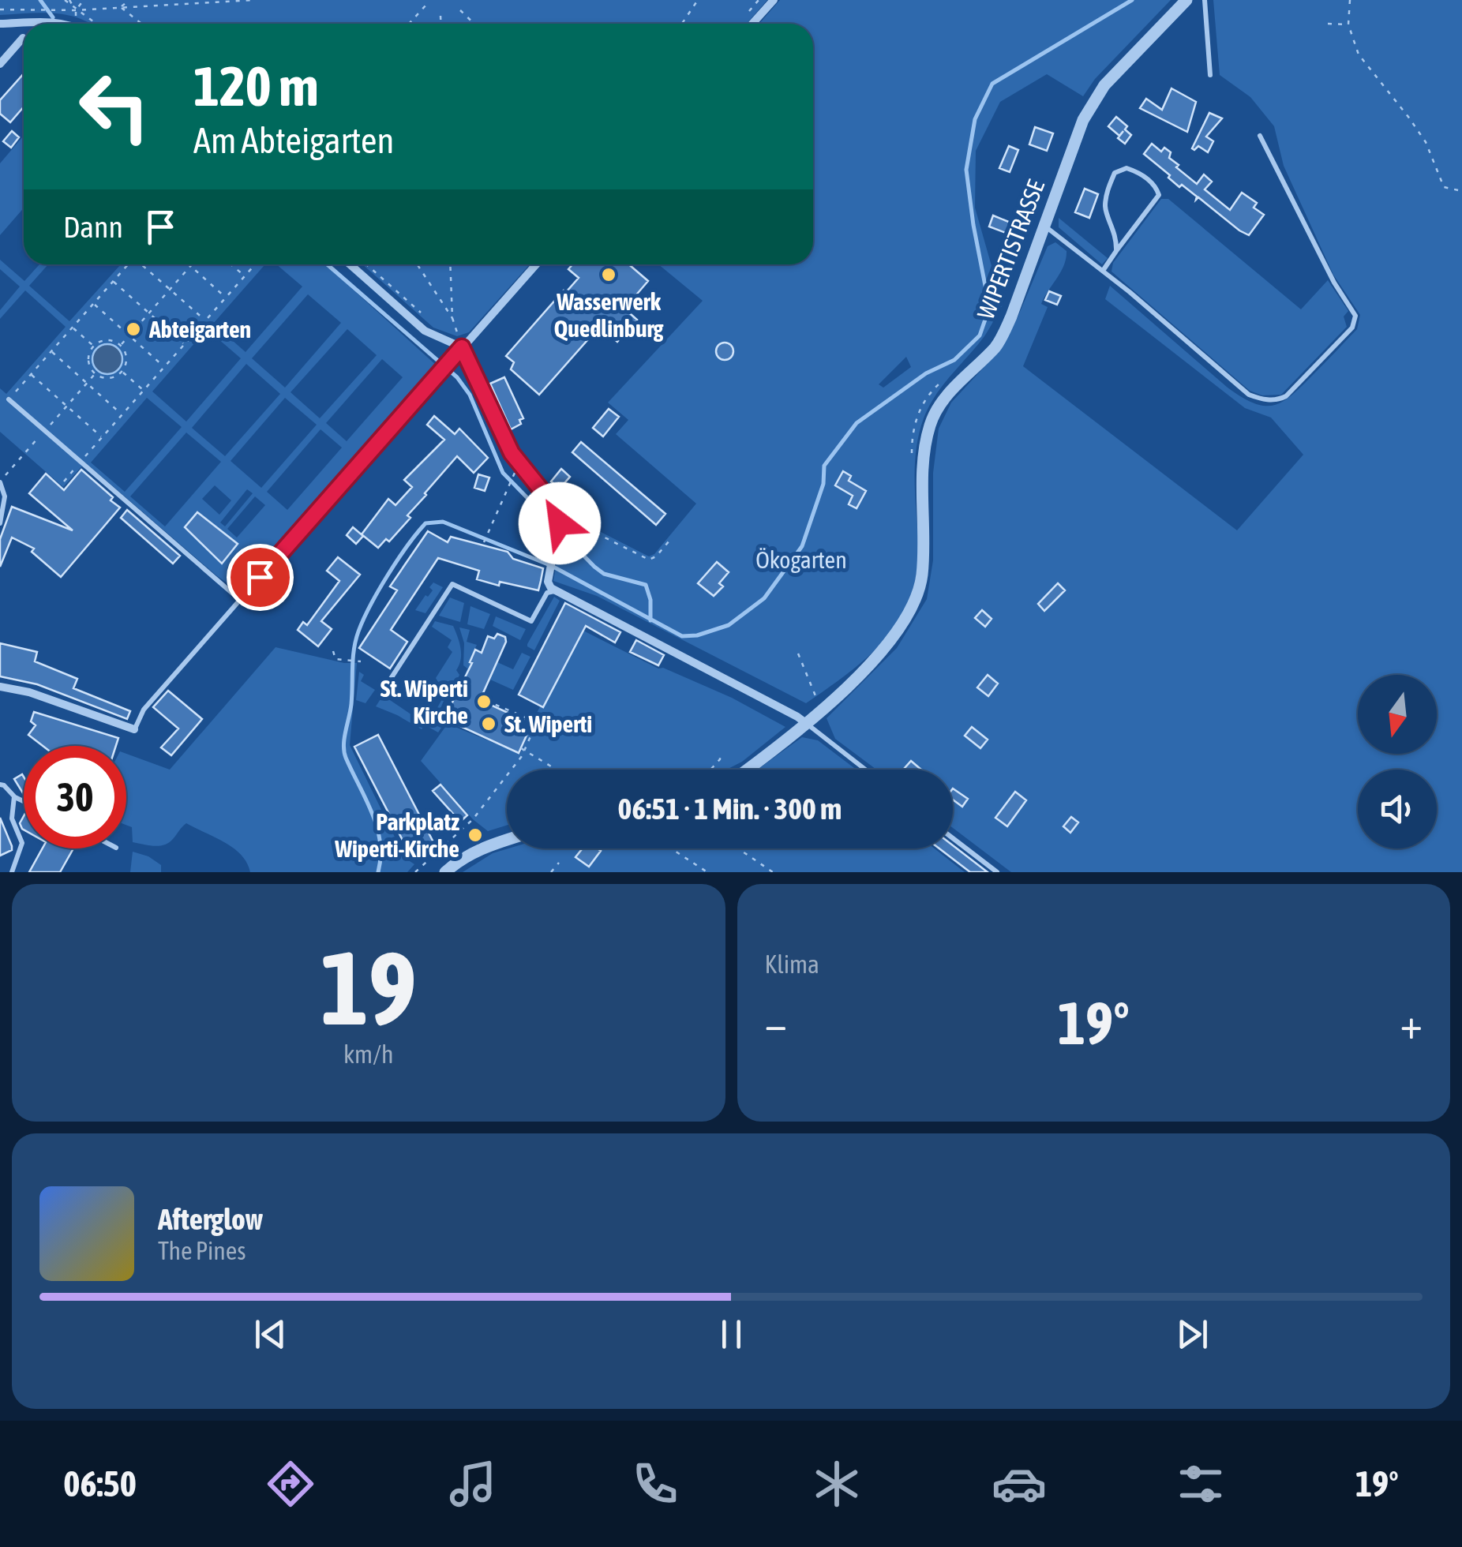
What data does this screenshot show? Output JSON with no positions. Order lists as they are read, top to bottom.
{
  "streets": {
    "street": ["WIPERTISTRASSE"]
  },
  "parks": ["Ökogarten"],
  "places": [
    "Wasserwerk Quedlinburg",
    "Abteigarten",
    "St. Wiperti Kirche",
    "St. Wiperti",
    "Parkplatz Wiperti-Kirche"
  ],
  "north": "bottom",
  "page": {
    "turn": ["120 m", "Am Abteigarten"],
    "then": "Dann",
    "limit": "30",
    "trip": "06:51 · 1 Min. · 300 m",
    "tile": [
      ["19", "km/h"],
      "Klima"
    ],
    "heat": ["−", "19°", "+"],
    "song": ["Afterglow", "The Pines"],
    "tabs": ["06:50", "19°"]
  }
}
